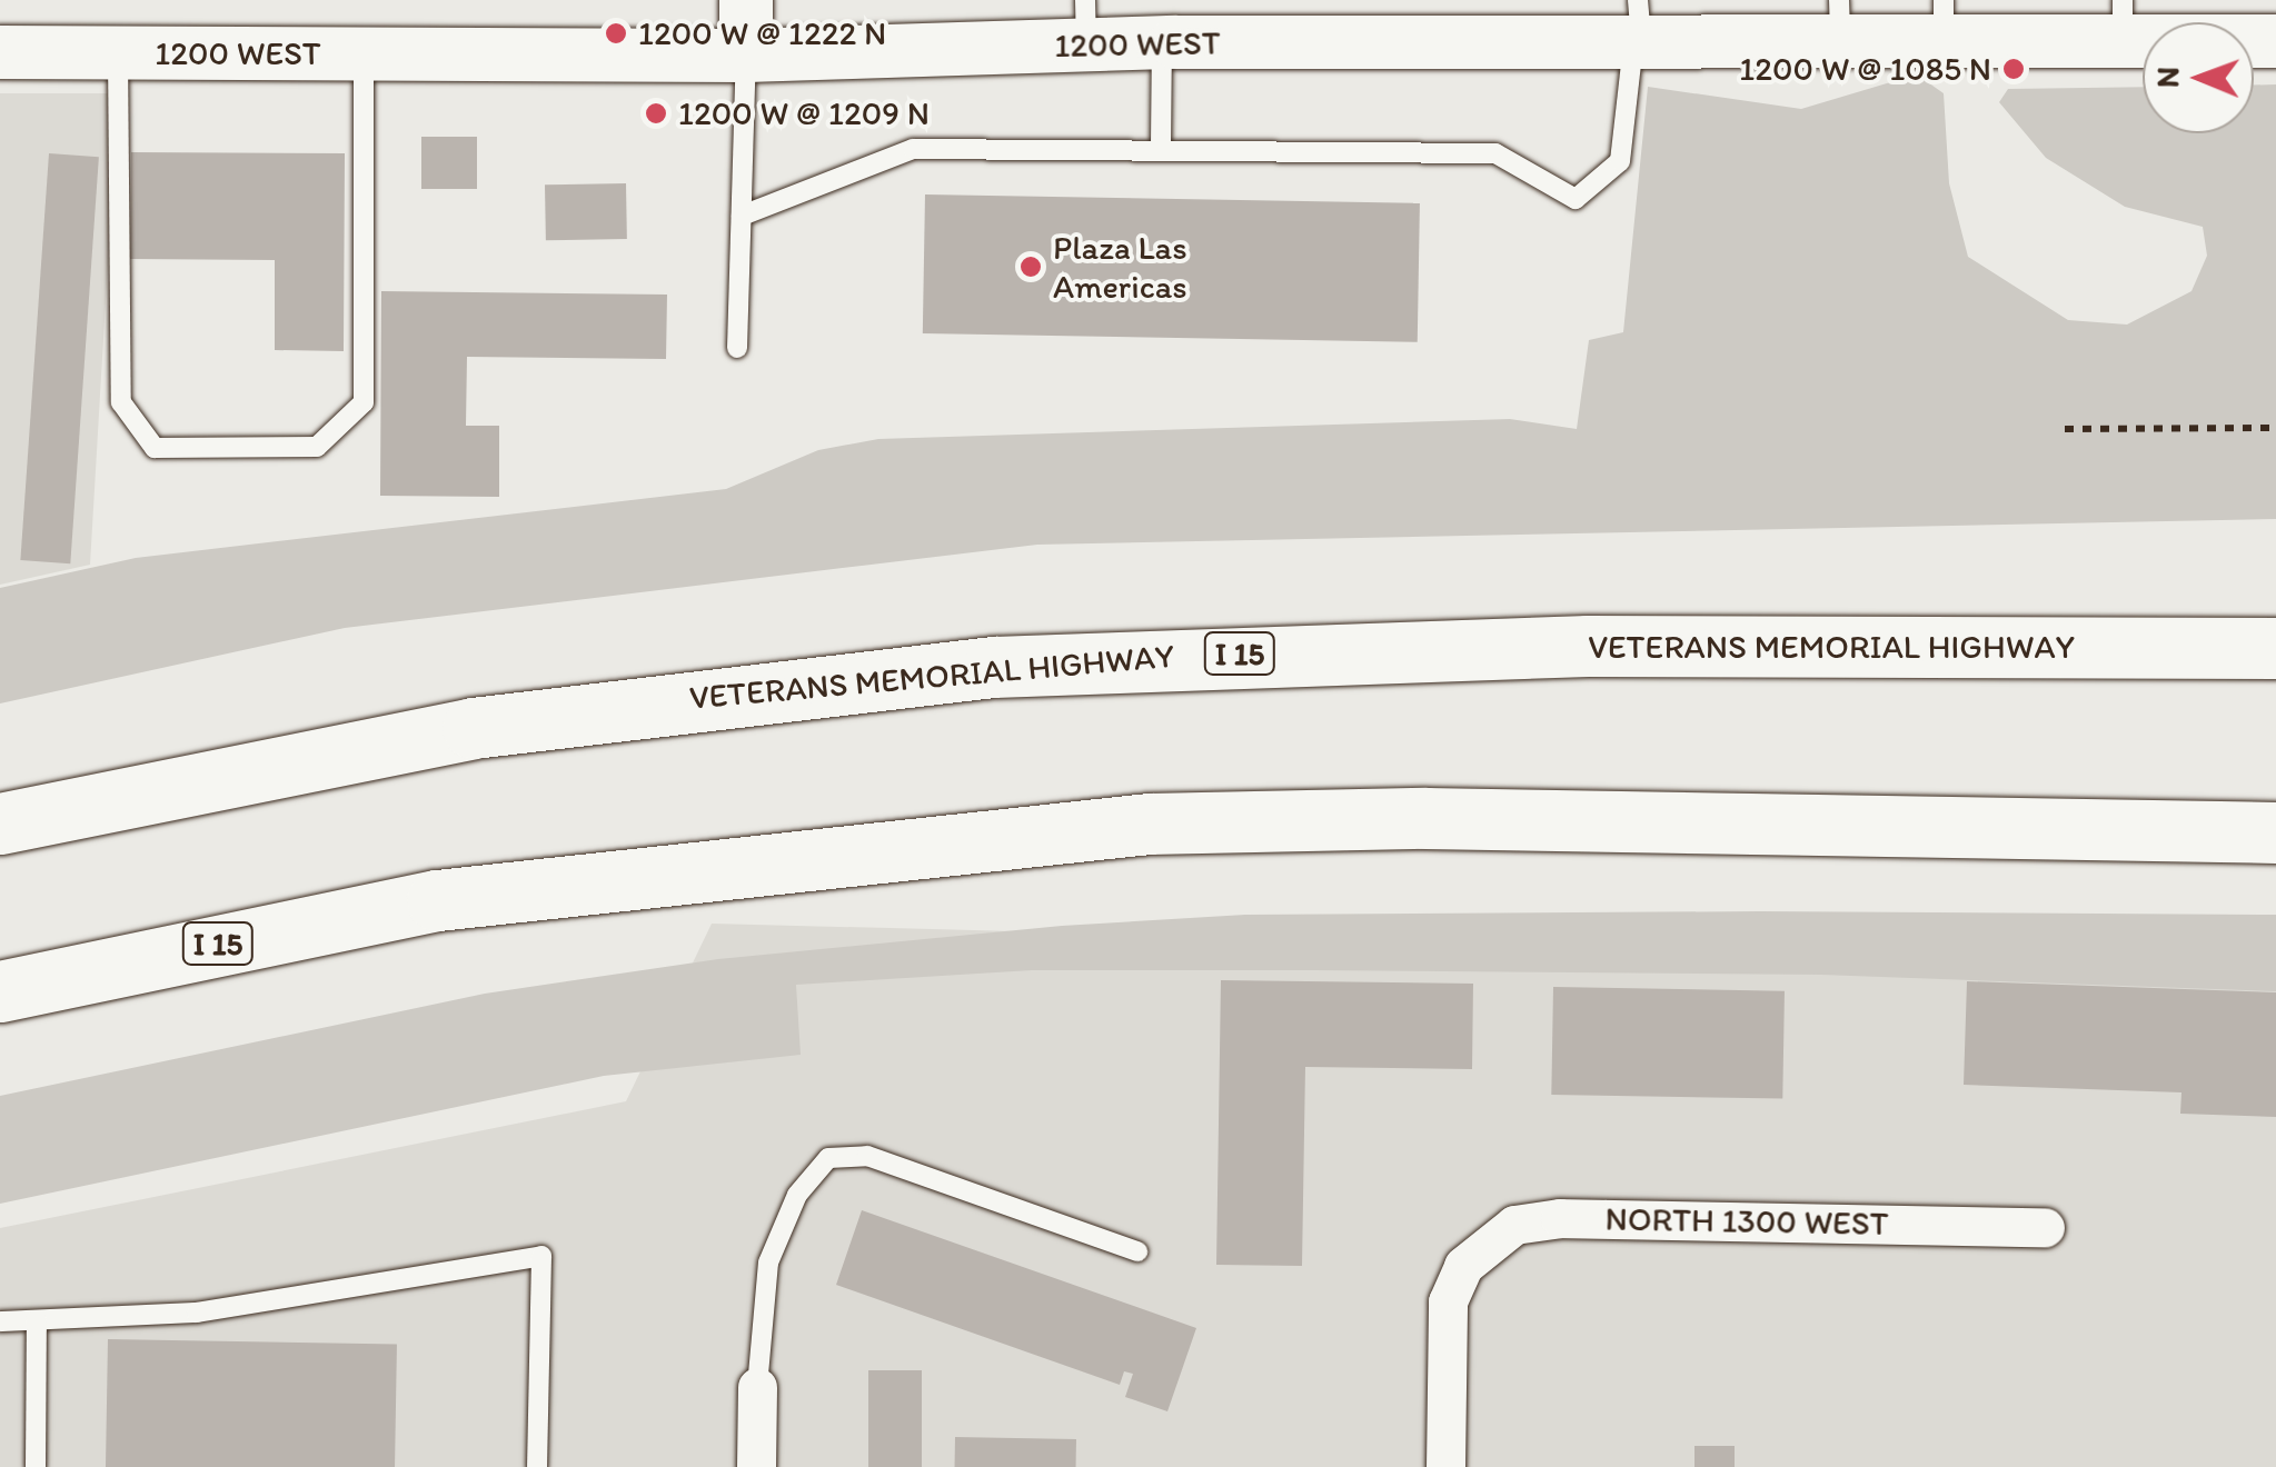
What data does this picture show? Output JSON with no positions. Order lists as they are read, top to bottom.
{
  "streets": {
    "highway": ["VETERANS MEMORIAL HIGHWAY", "I 15"],
    "street": ["1200 WEST", "NORTH 1300 WEST"]
  },
  "places": [
    "1200 W @ 1222 N",
    "1200 W @ 1085 N",
    "1200 W @ 1209 N",
    "Plaza Las Americas"
  ],
  "north": "left"
}
